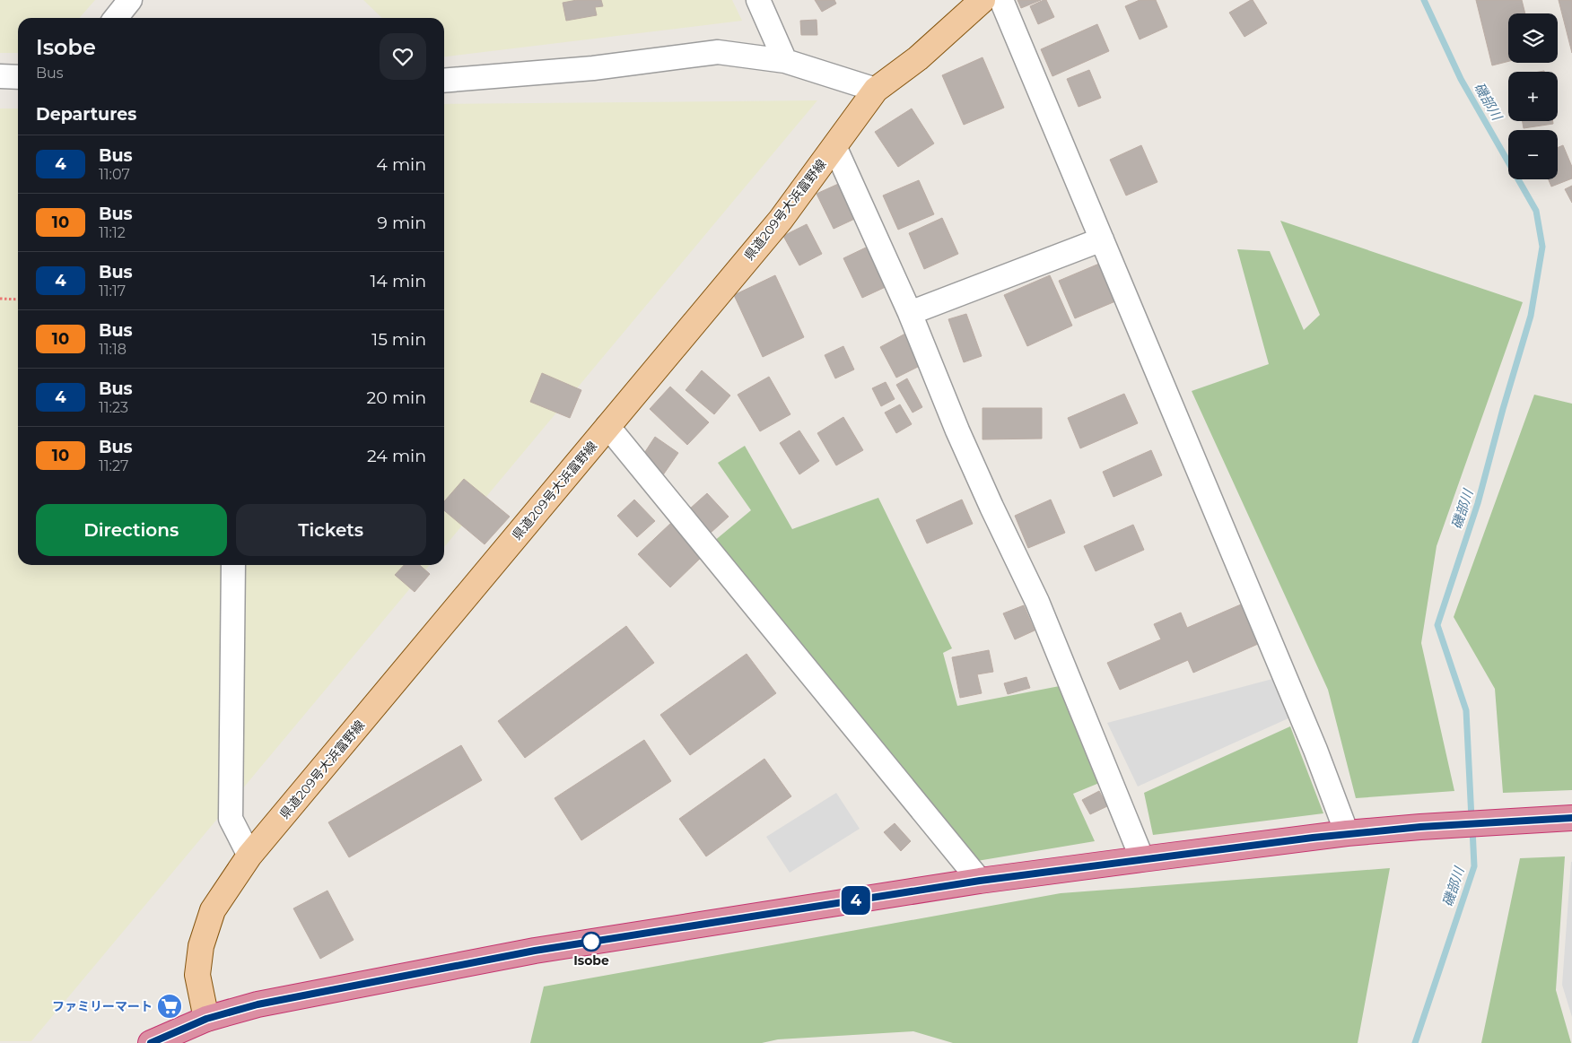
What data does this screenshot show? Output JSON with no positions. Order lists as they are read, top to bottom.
{
  "streets": {
    "main road": ["県道209号大浜富野線"]
  },
  "water": ["磯部川"],
  "places": {
    "other": ["Isobe"],
    "supermarket": ["ファミリーマート"]
  },
  "lines": ["bus line 4"],
  "page": {
    "on_map": "4",
    "map_buttons": ["+", "−"],
    "heading": [
      ["Isobe", "Bus"],
      "Departures"
    ],
    "list": [
      {
        "mark": "4",
        "name": "Bus",
        "note": "11:07",
        "value": "4 min"
      },
      {
        "mark": "10",
        "name": "Bus",
        "note": "11:12",
        "value": "9 min"
      },
      {
        "mark": "4",
        "name": "Bus",
        "note": "11:17",
        "value": "14 min"
      },
      {
        "mark": "10",
        "name": "Bus",
        "note": "11:18",
        "value": "15 min"
      },
      {
        "mark": "4",
        "name": "Bus",
        "note": "11:23",
        "value": "20 min"
      },
      {
        "mark": "10",
        "name": "Bus",
        "note": "11:27",
        "value": "24 min"
      }
    ],
    "buttons": ["Directions", "Tickets"]
  }
}
